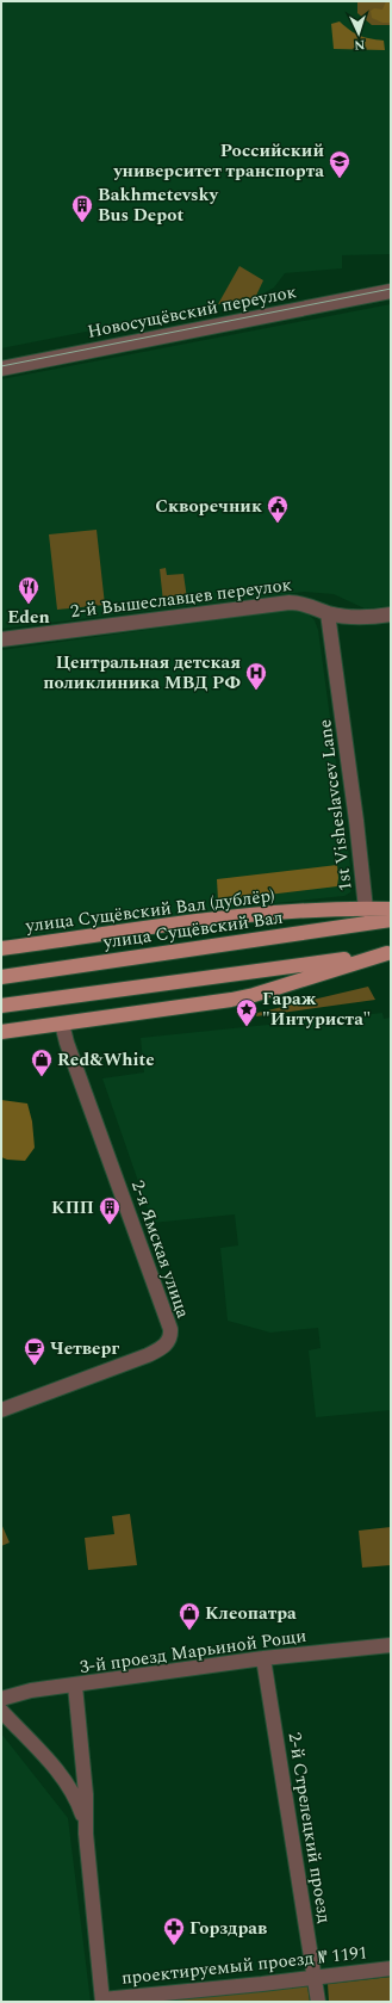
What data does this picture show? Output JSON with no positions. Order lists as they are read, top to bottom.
{
  "streets": {
    "main road": ["улица Сущёвский Вал (дублёр)", "улица Сущёвский Вал"],
    "street": [
      "Новосущёвский переулок",
      "2-й Вышеславцев переулок",
      "1st Visheslavcev Lane",
      "2-я Ямская улица",
      "3-й проезд Марьиной Рощи",
      "2-й Стрелецкий проезд",
      "проектируемый проезд № 1191"
    ]
  },
  "crossings": [
    ["2-й Вышеславцев переулок", "1st Visheslavcev Lane"],
    ["1st Visheslavcev Lane", "улица Сущёвский Вал (дублёр)"],
    ["3-й проезд Марьиной Рощи", "2-й Стрелецкий проезд"],
    ["2-й Стрелецкий проезд", "проектируемый проезд № 1191"]
  ],
  "places": {
    "school or university": ["Российский университет транспорта"],
    "building": ["Bakhmetevsky Bus Depot", "КПП"],
    "public building": ["Скворечник"],
    "restaurant": ["Eden"],
    "hospital": ["Центральная детская поликлиника МВД РФ"],
    "place": ["Гараж \"Интуриста\""],
    "shop": ["Red&White", "Клеопатра"],
    "cafe": ["Четверг"],
    "pharmacy": ["Горздрав"]
  },
  "north": "bottom"
}
